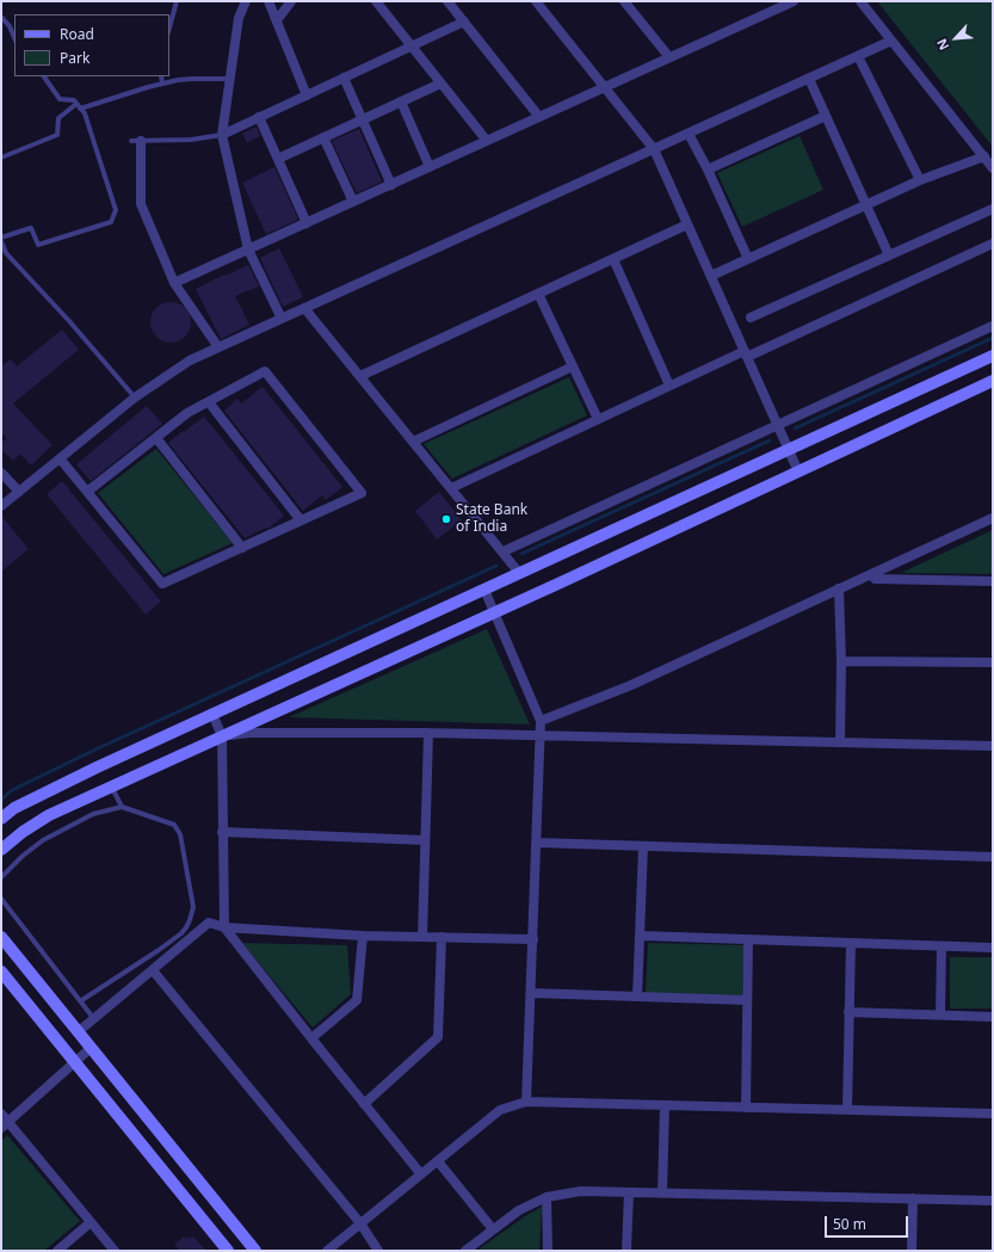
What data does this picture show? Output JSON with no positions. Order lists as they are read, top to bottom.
{
  "places": ["State Bank of India"],
  "legend": ["Road", "Park"],
  "scale_bar": "50 m",
  "north": "bottom left"
}
